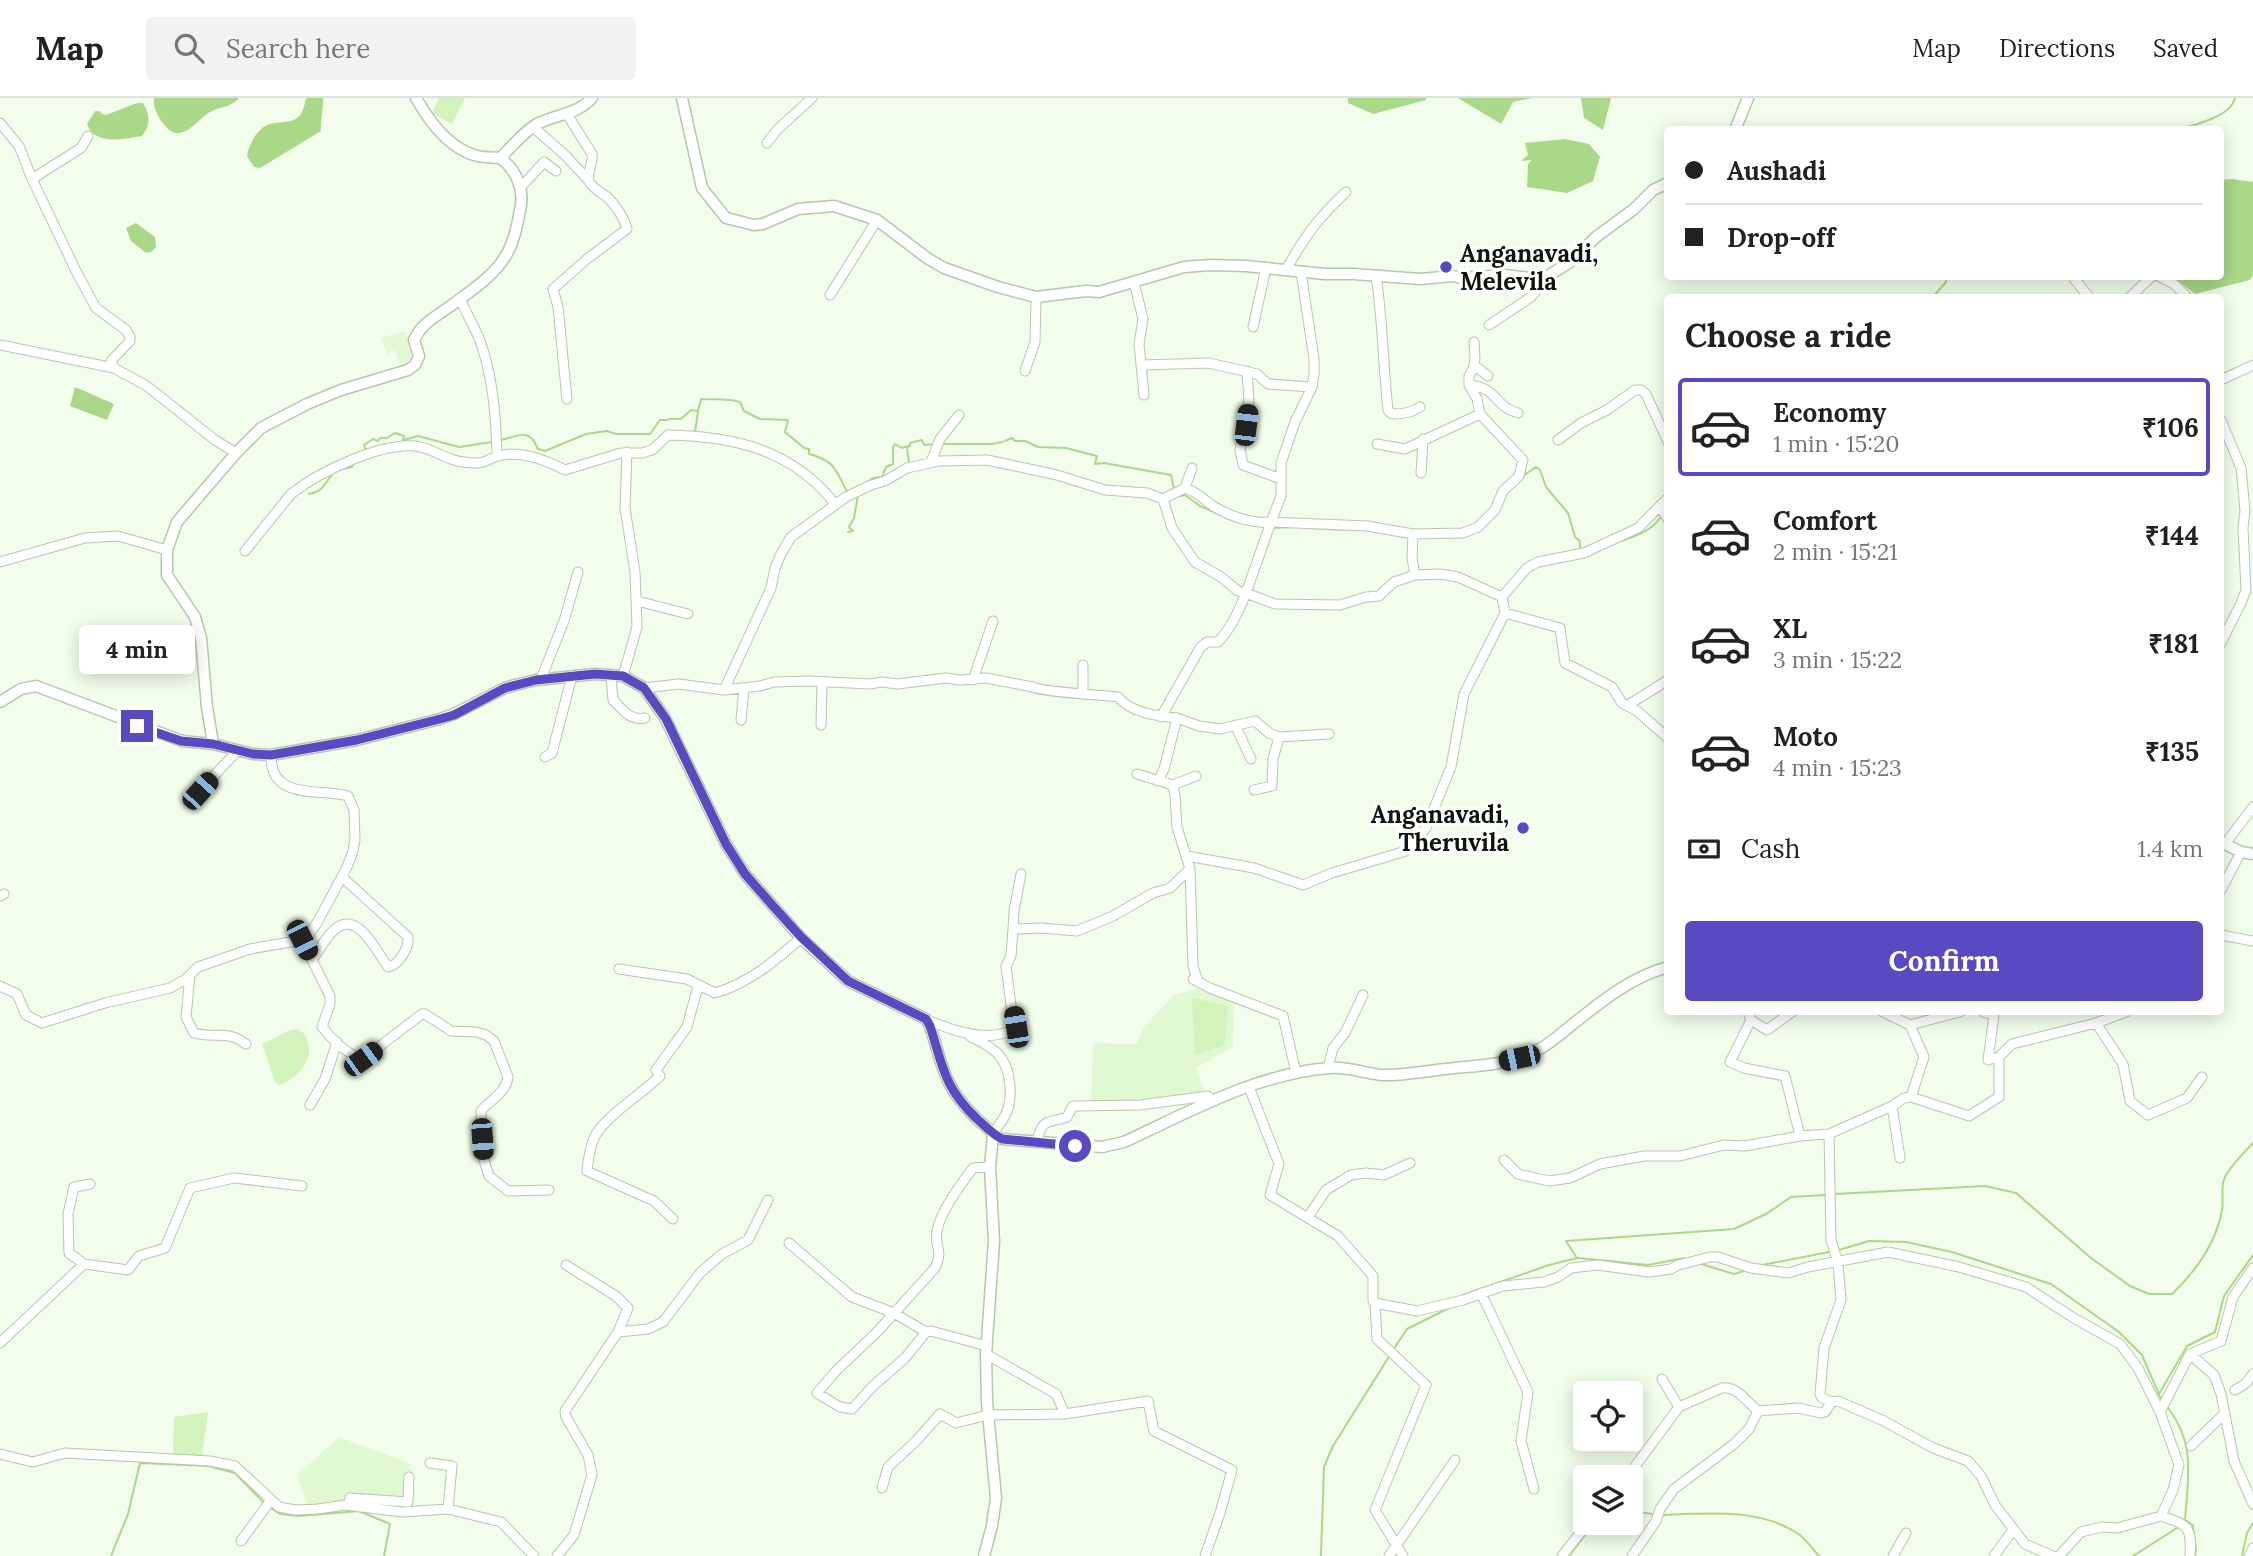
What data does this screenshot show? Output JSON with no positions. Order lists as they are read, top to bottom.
{
  "places": ["Anganavadi, Melevila", "Anganavadi, Theruvila"],
  "page": {
    "header": "Map",
    "search": "Search here",
    "nav": ["Map", "Directions", "Saved"],
    "banner": ["Aushadi", "Drop-off"],
    "heading": "Choose a ride",
    "list": [
      {
        "name": "Economy",
        "note": "1 min · 15:20",
        "value": "₹106"
      },
      {
        "name": "Comfort",
        "note": "2 min · 15:21",
        "value": "₹144"
      },
      {
        "name": "XL",
        "note": "3 min · 15:22",
        "value": "₹181"
      },
      {
        "name": "Moto",
        "note": "4 min · 15:23",
        "value": "₹135"
      }
    ],
    "bubble": "4 min",
    "pay": ["Cash", "1.4 km"],
    "buttons": "Confirm"
  }
}
